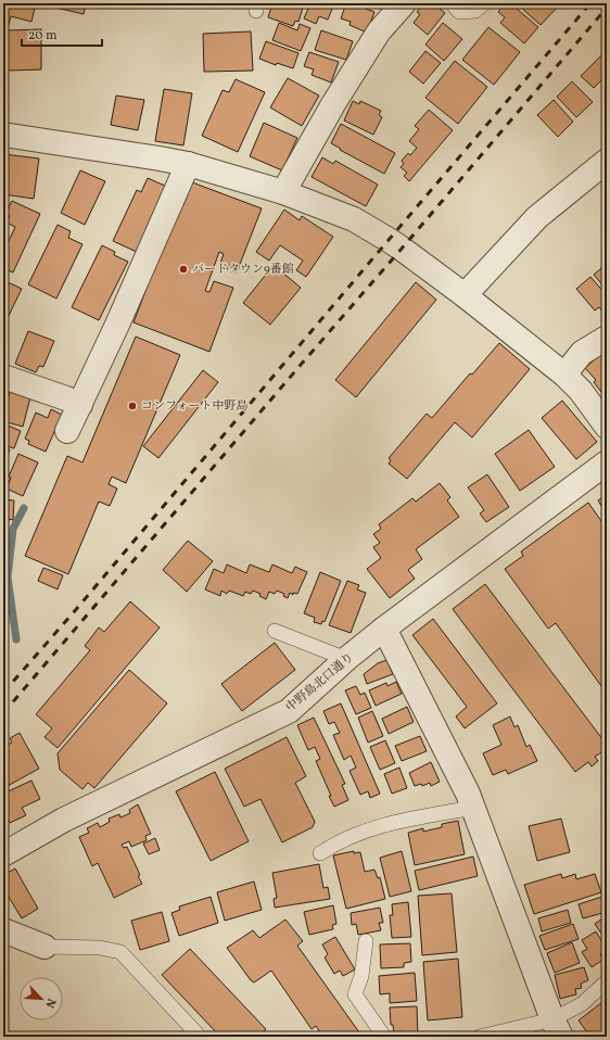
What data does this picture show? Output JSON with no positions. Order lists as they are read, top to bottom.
{
  "streets": {
    "street": ["中野島北口通り"]
  },
  "places": ["バードタウン9番館", "コンフォート中野島"],
  "scale_bar": "20 m",
  "north": "bottom right"
}
